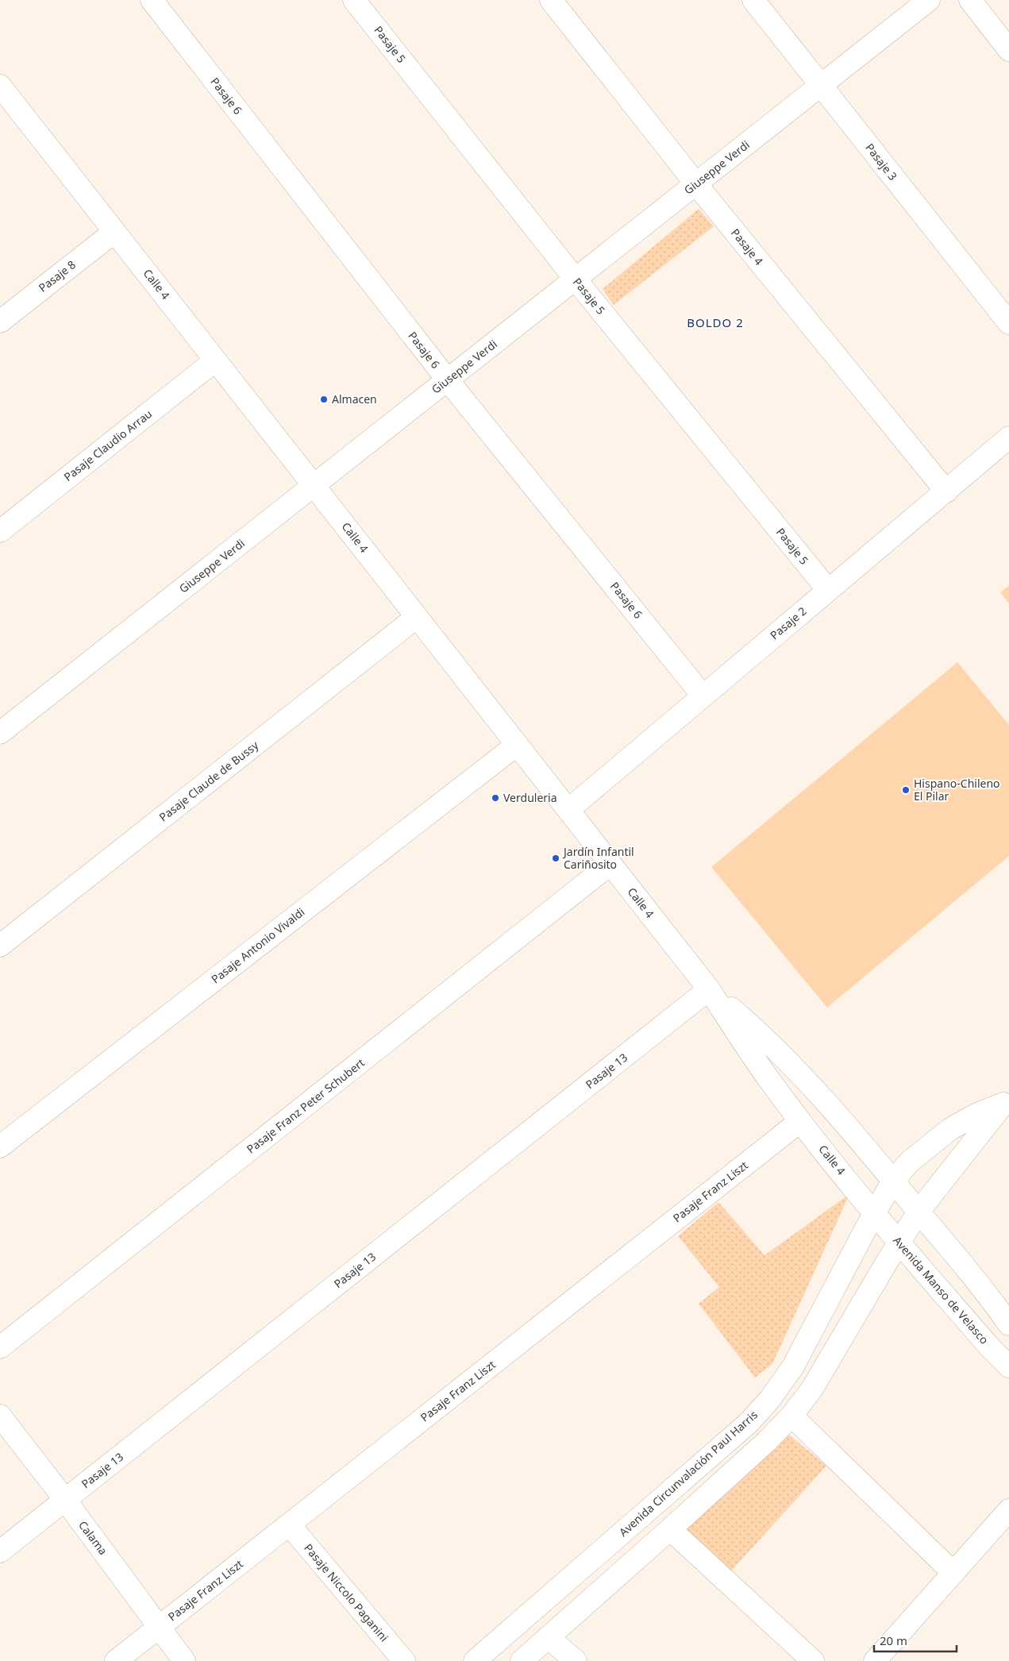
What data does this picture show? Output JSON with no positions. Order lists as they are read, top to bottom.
{
  "streets": {
    "street": [
      "Pasaje 5",
      "Pasaje 6",
      "Pasaje 3",
      "Giuseppe Verdi",
      "Pasaje 4",
      "Pasaje 8",
      "Calle 4",
      "Pasaje Claudio Arrau",
      "Pasaje 2",
      "Pasaje Claude de Bussy",
      "Pasaje Antonio Vivaldi",
      "Pasaje 13",
      "Pasaje Franz Peter Schubert",
      "Pasaje Franz Liszt",
      "Avenida Manso de Velasco",
      "Avenida Circunvalación Paul Harris",
      "Calama",
      "Pasaje Niccolo Paganini"
    ]
  },
  "crossings": [
    ["Pasaje 5", "Giuseppe Verdi"],
    ["Pasaje 5", "Pasaje 2"],
    ["Pasaje 6", "Giuseppe Verdi"],
    ["Pasaje 6", "Pasaje 2"],
    ["Pasaje 3", "Giuseppe Verdi"],
    ["Giuseppe Verdi", "Pasaje 4"],
    ["Giuseppe Verdi", "Calle 4"],
    ["Pasaje 4", "Pasaje 2"],
    ["Pasaje 8", "Calle 4"],
    ["Calle 4", "Pasaje Claudio Arrau"],
    ["Calle 4", "Pasaje 2"],
    ["Calle 4", "Pasaje Claude de Bussy"],
    ["Calle 4", "Pasaje Antonio Vivaldi"],
    ["Calle 4", "Pasaje 13"],
    ["Calle 4", "Pasaje Franz Peter Schubert"],
    ["Calle 4", "Pasaje Franz Liszt"],
    ["Calle 4", "Avenida Manso de Velasco"],
    ["Calle 4", "Avenida Circunvalación Paul Harris"],
    ["Pasaje 13", "Calama"],
    ["Pasaje Franz Liszt", "Calama"],
    ["Pasaje Franz Liszt", "Pasaje Niccolo Paganini"],
    ["Avenida Manso de Velasco", "Avenida Circunvalación Paul Harris"]
  ],
  "districts": ["BOLDO 2"],
  "places": [
    "Almacen",
    "Hispano-Chileno El Pilar",
    "Verduleria",
    "Jardín Infantil Cariñosito"
  ],
  "scale_bar": "20 m"
}
